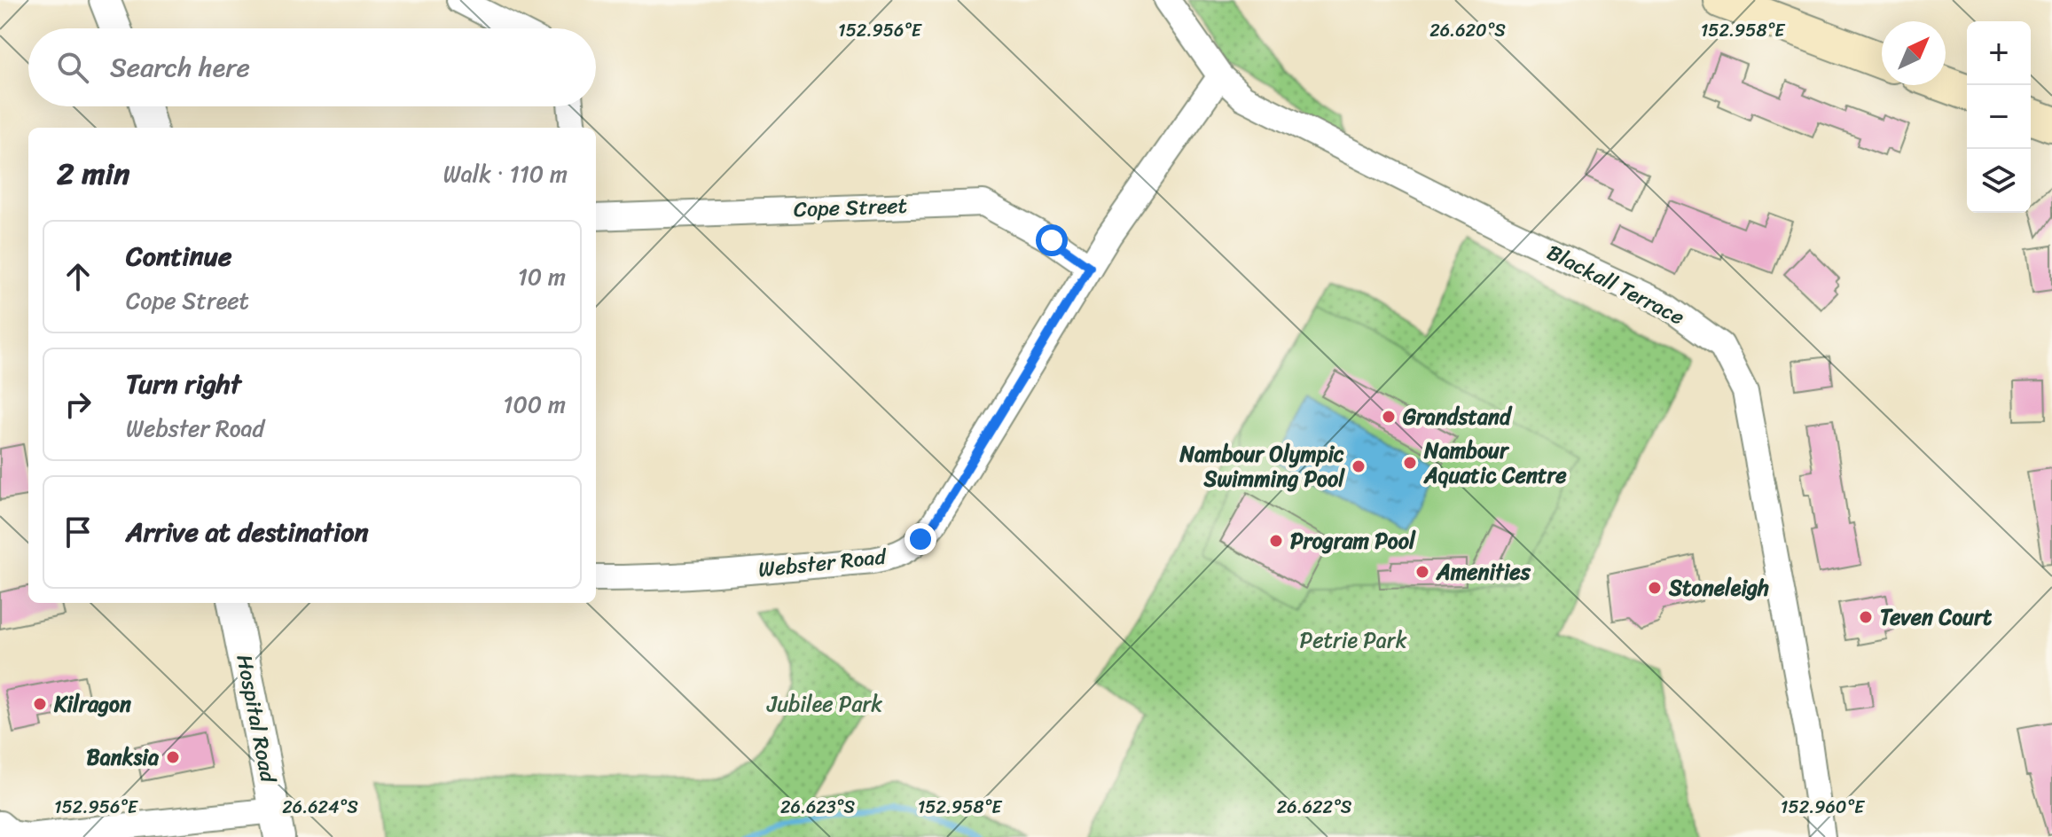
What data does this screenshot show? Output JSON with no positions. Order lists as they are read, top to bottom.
{
  "streets": {
    "street": [
      "Cope Street",
      "Blackall Terrace",
      "Webster Road",
      "Hospital Road"
    ]
  },
  "crossings": [
    ["Cope Street", "Webster Road"],
    ["Blackall Terrace", "Webster Road"]
  ],
  "parks": ["Petrie Park", "Jubilee Park"],
  "places": [
    "Grandstand",
    "Nambour Aquatic Centre",
    "Nambour Olympic Swimming Pool",
    "Program Pool",
    "Amenities",
    "Stoneleigh",
    "Teven Court",
    "Kilragon",
    "Banksia"
  ],
  "north": "top right",
  "page": {
    "map_buttons": ["+", "−"],
    "search": "Search here",
    "heading": ["2 min", "Walk · 110 m"],
    "list": [
      ["Continue", "Cope Street", "10 m"],
      ["Turn right", "Webster Road", "100 m"],
      "Arrive at destination"
    ]
  },
  "coordinates": [
    "26.620°S",
    "152.956°E",
    "152.958°E",
    "152.960°E",
    "26.624°S",
    "26.623°S",
    "26.622°S"
  ]
}
